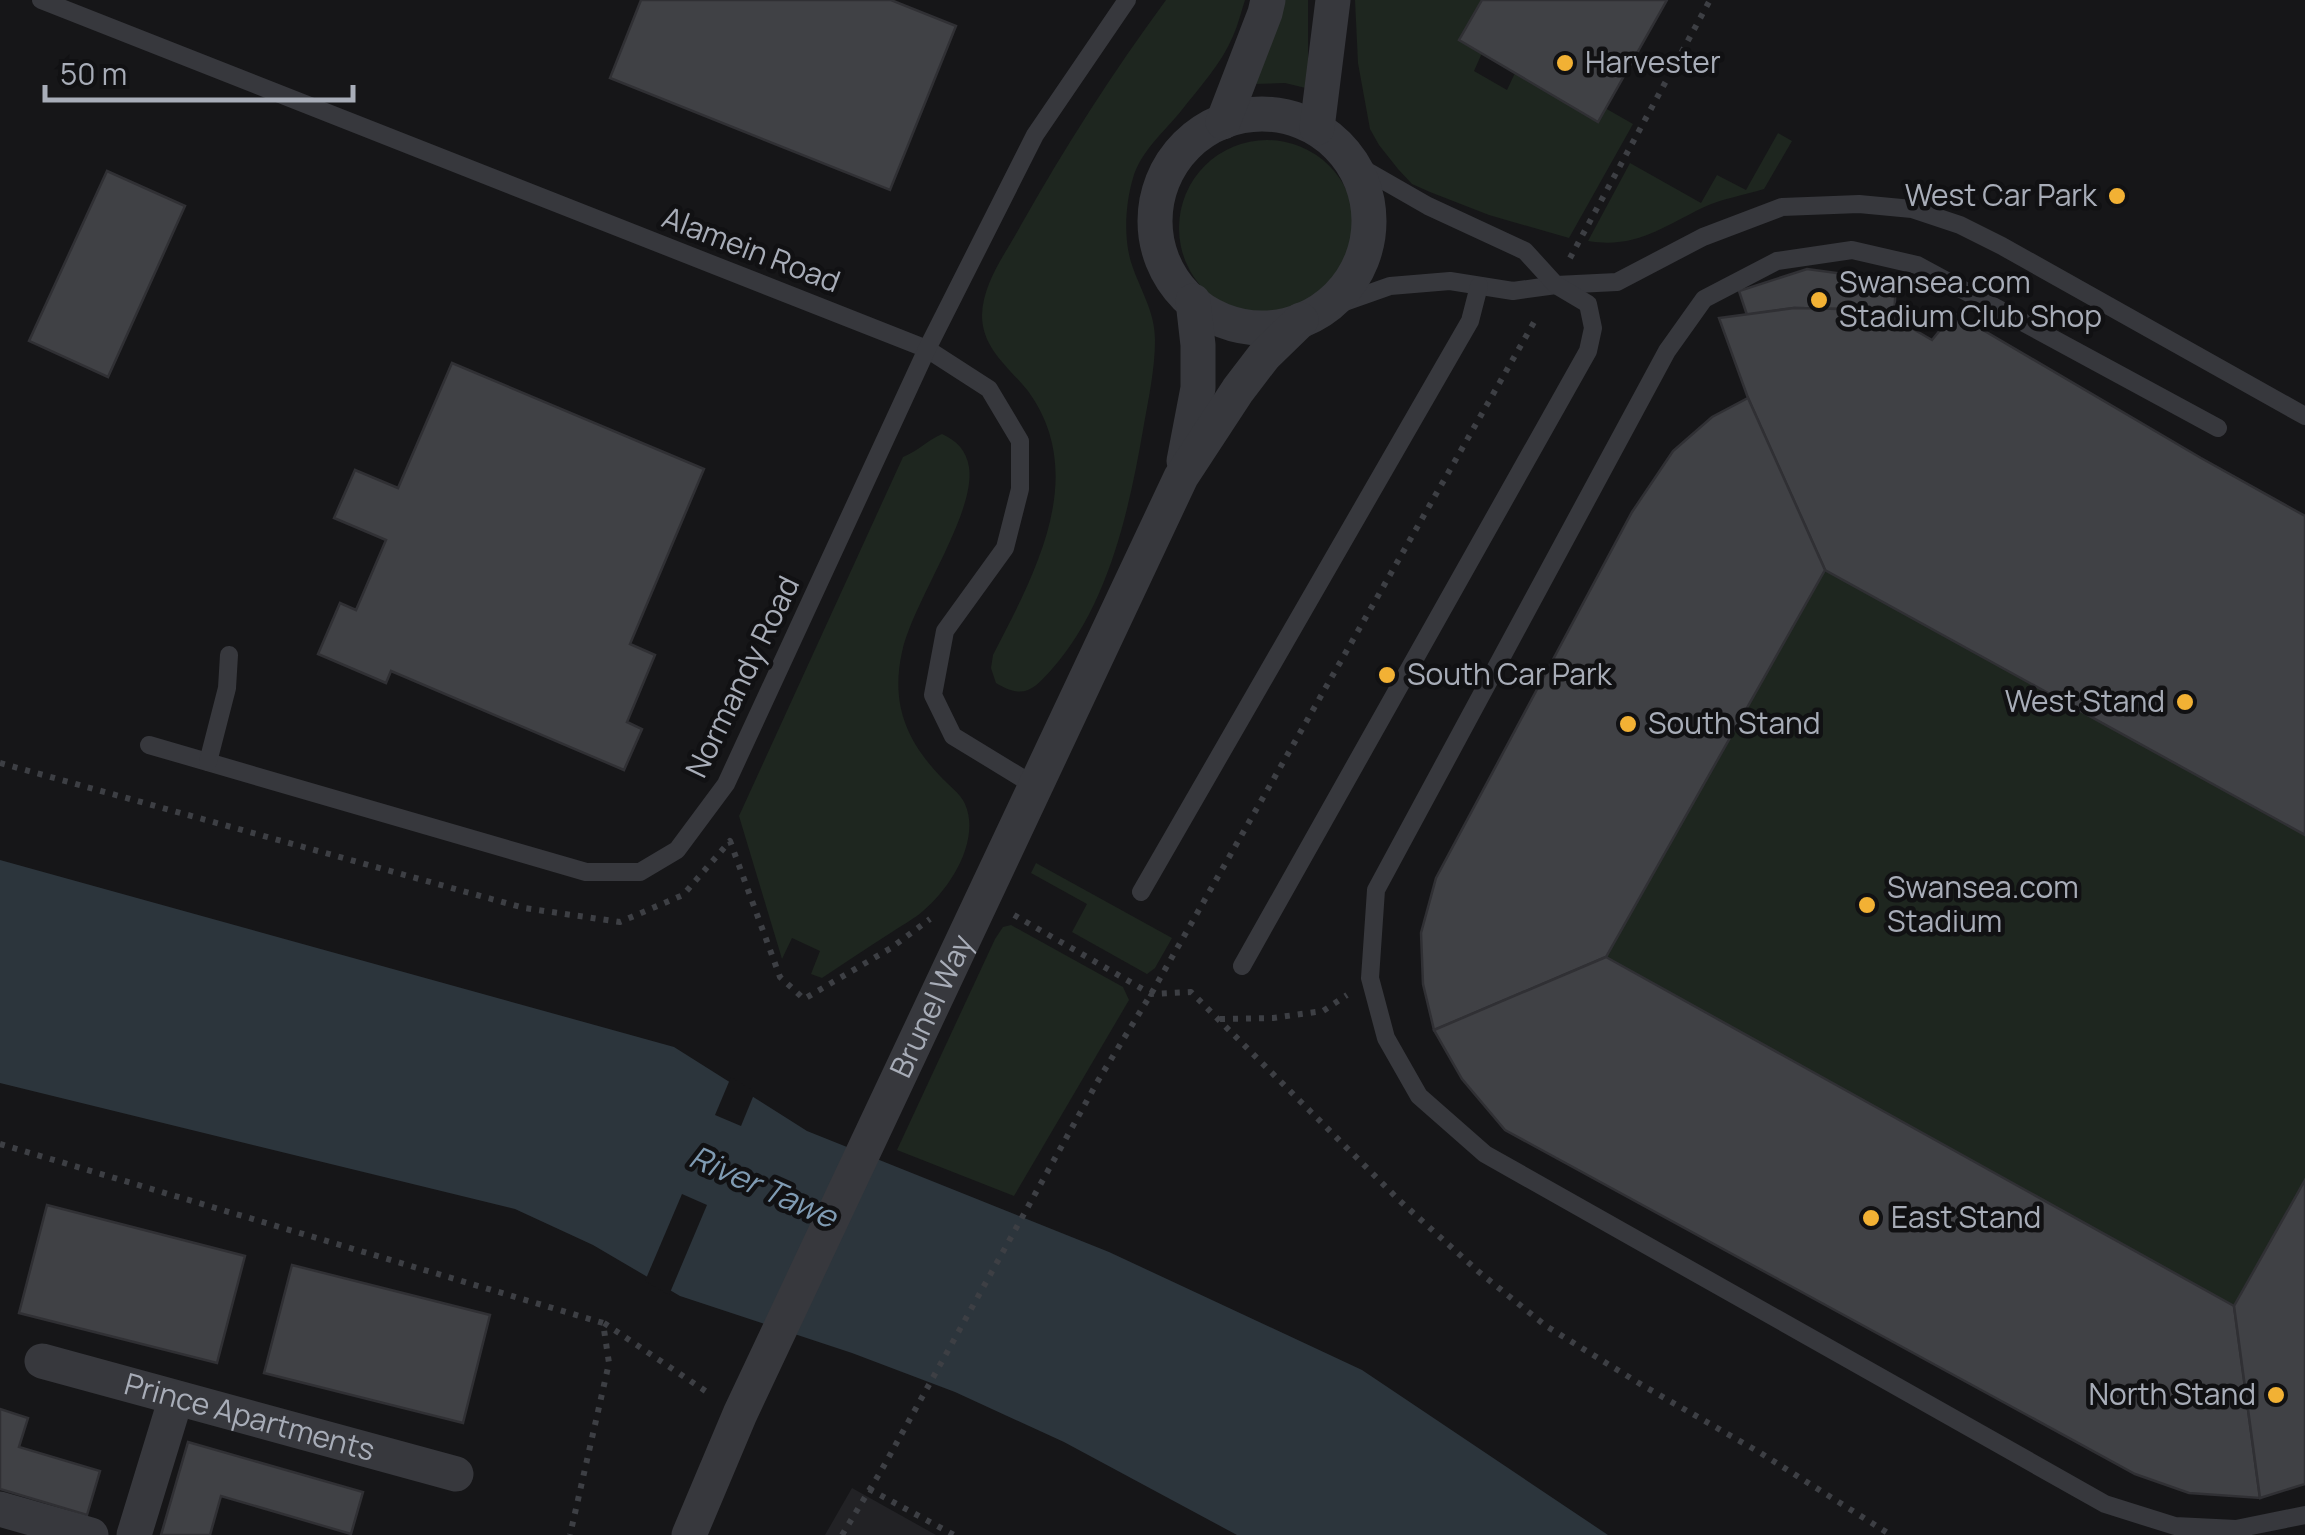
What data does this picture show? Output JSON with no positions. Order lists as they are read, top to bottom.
{
  "streets": {
    "street": ["Brunel Way", "Prince Apartments"],
    "lane": ["Alamein Road", "Normandy Road"]
  },
  "crossings": [
    ["Alamein Road", "Normandy Road"],
    ["Alamein Road", "Brunel Way"]
  ],
  "water": ["River Tawe"],
  "places": [
    "Harvester",
    "West Car Park",
    "Swansea.com Stadium Club Shop",
    "South Car Park",
    "West Stand",
    "South Stand",
    "Swansea.com Stadium",
    "East Stand",
    "North Stand"
  ],
  "scale_bar": "50 m"
}
